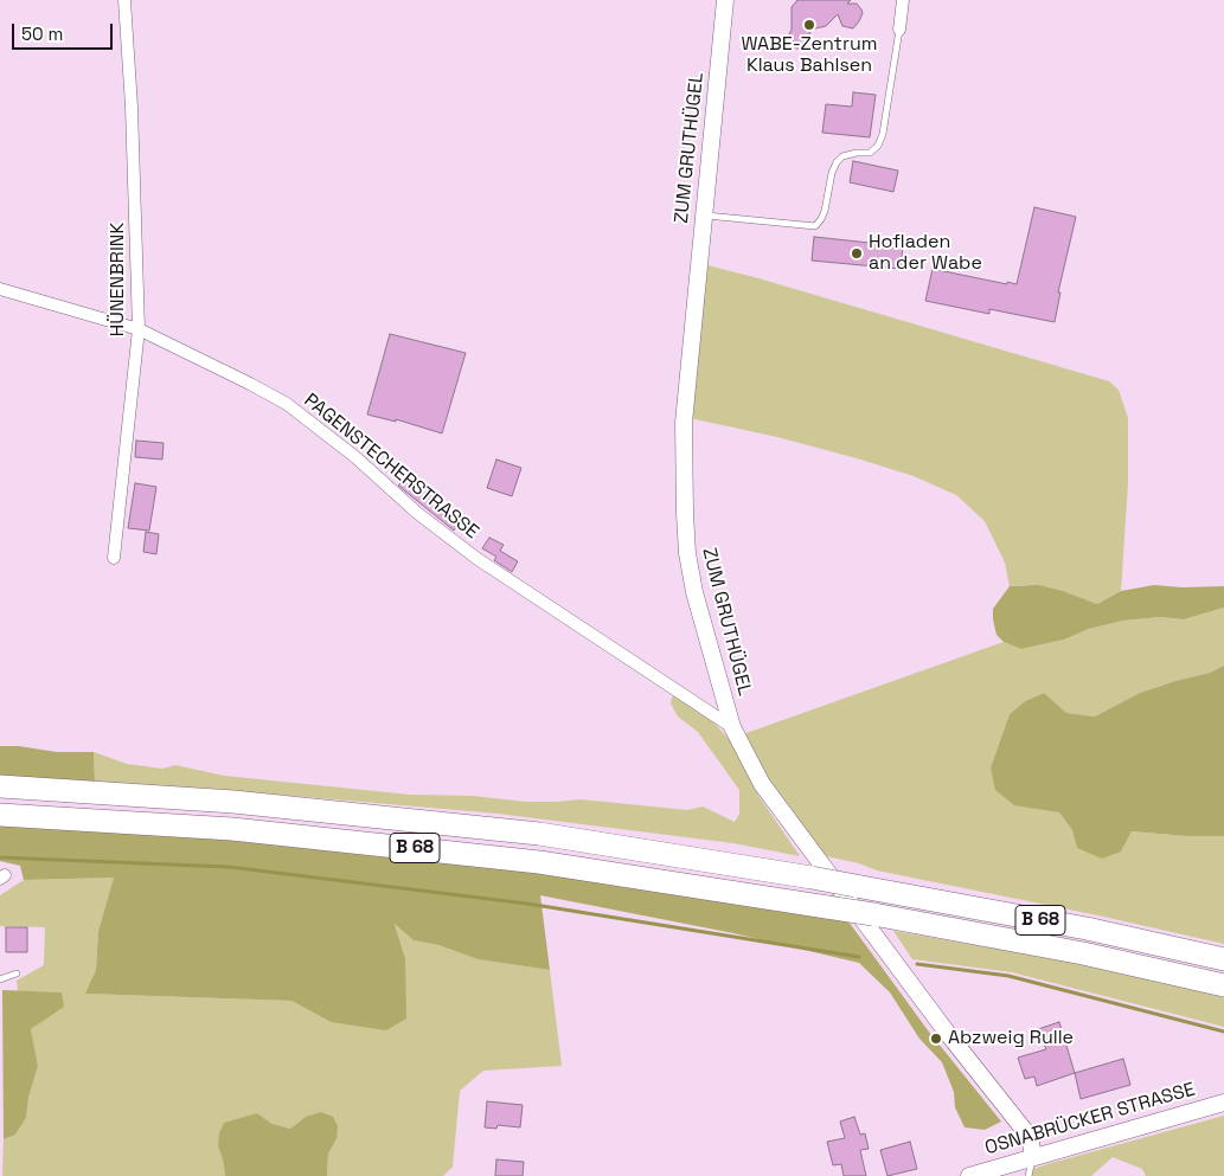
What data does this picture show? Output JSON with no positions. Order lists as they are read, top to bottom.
{
  "streets": {
    "highway": ["B 68"],
    "street": [
      "ZUM GRUTHÜGEL",
      "HÜNENBRINK",
      "PAGENSTECHERSTRASSE",
      "OSNABRÜCKER STRASSE"
    ]
  },
  "crossings": [
    ["ZUM GRUTHÜGEL", "PAGENSTECHERSTRASSE"],
    ["ZUM GRUTHÜGEL", "OSNABRÜCKER STRASSE"],
    ["HÜNENBRINK", "PAGENSTECHERSTRASSE"]
  ],
  "places": ["WABE-Zentrum Klaus Bahlsen", "Hofladen an der Wabe", "Abzweig Rulle"],
  "scale_bar": "50 m"
}
